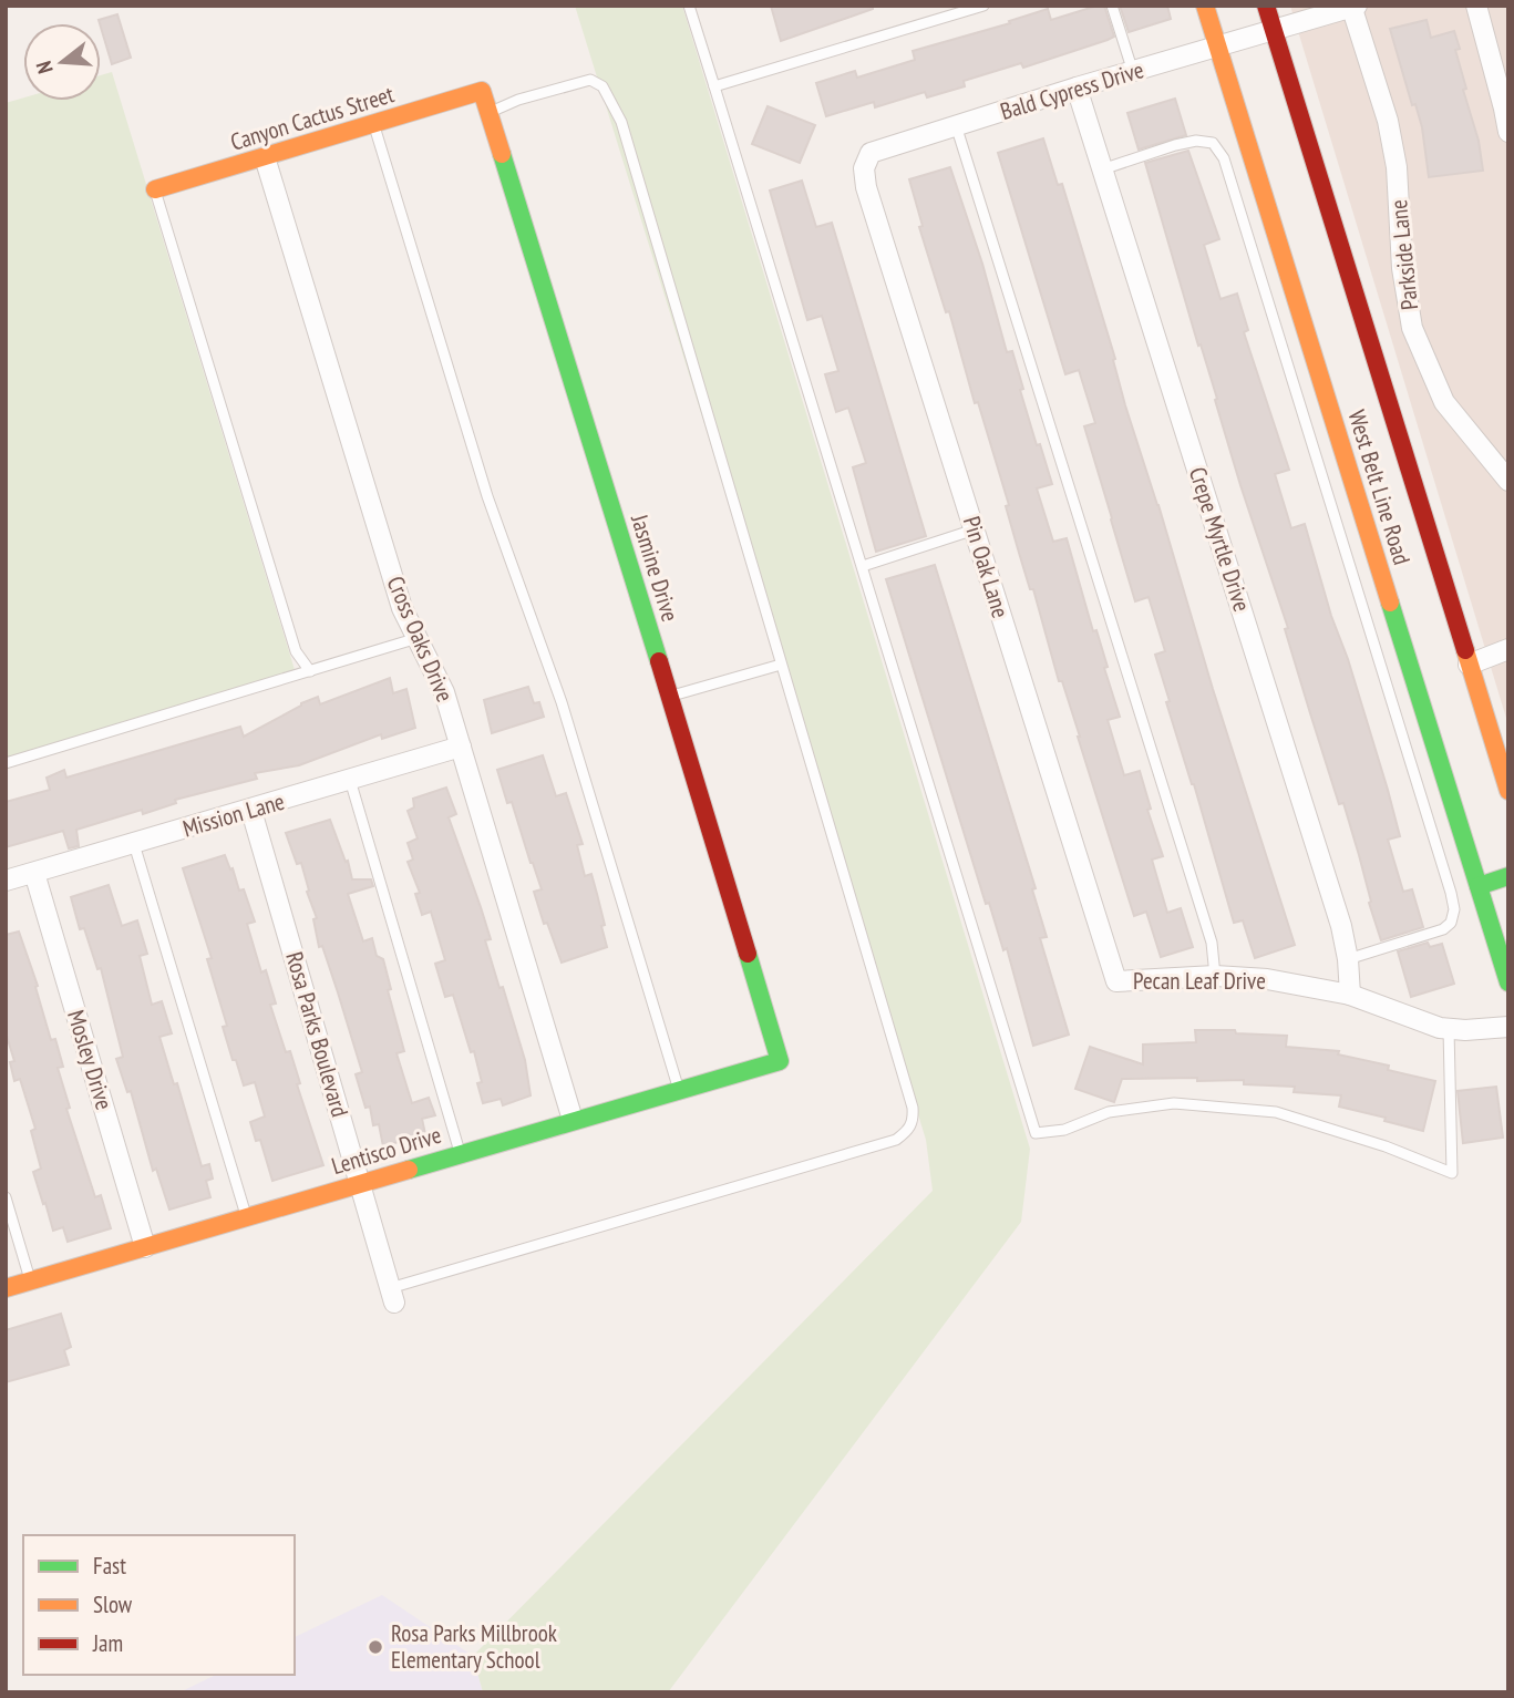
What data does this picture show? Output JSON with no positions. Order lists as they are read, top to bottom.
{
  "streets": {
    "street": [
      "Bald Cypress Drive",
      "Canyon Cactus Street",
      "Parkside Lane",
      "West Belt Line Road",
      "Crepe Myrtle Drive",
      "Pin Oak Lane",
      "Jasmine Drive",
      "Cross Oaks Drive",
      "Mission Lane",
      "Pecan Leaf Drive",
      "Rosa Parks Boulevard",
      "Mosley Drive",
      "Lentisco Drive"
    ]
  },
  "crossings": [
    ["Bald Cypress Drive", "Parkside Lane"],
    ["Bald Cypress Drive", "West Belt Line Road"],
    ["Bald Cypress Drive", "Crepe Myrtle Drive"],
    ["Bald Cypress Drive", "Pin Oak Lane"],
    ["Canyon Cactus Street", "Jasmine Drive"],
    ["Canyon Cactus Street", "Cross Oaks Drive"],
    ["Crepe Myrtle Drive", "Pecan Leaf Drive"],
    ["Pin Oak Lane", "Pecan Leaf Drive"],
    ["Jasmine Drive", "Lentisco Drive"],
    ["Cross Oaks Drive", "Mission Lane"],
    ["Cross Oaks Drive", "Lentisco Drive"],
    ["Mission Lane", "Rosa Parks Boulevard"],
    ["Mission Lane", "Mosley Drive"],
    ["Rosa Parks Boulevard", "Lentisco Drive"],
    ["Mosley Drive", "Lentisco Drive"]
  ],
  "places": ["Rosa Parks Millbrook Elementary School"],
  "legend": ["Fast", "Slow", "Jam"],
  "north": "left"
}
